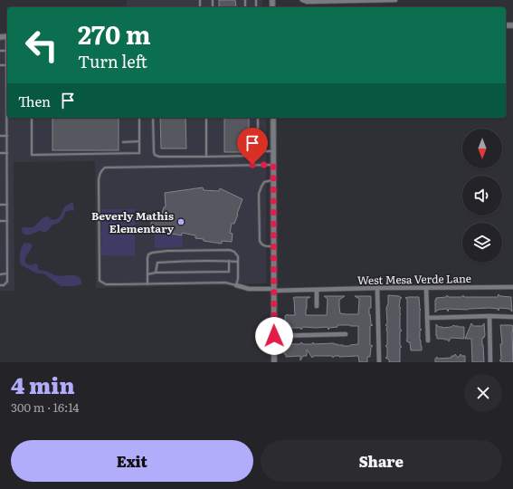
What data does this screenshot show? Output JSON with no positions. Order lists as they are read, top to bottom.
{
  "streets": {
    "street": ["West Mesa Verde Lane"]
  },
  "places": ["Beverly Mathis Elementary"],
  "north": "bottom",
  "page": {
    "turn": ["270 m", "Turn left"],
    "then": "Then",
    "heading": ["4 min", "300 m · 16:14"],
    "buttons": ["Exit", "Share"]
  }
}
